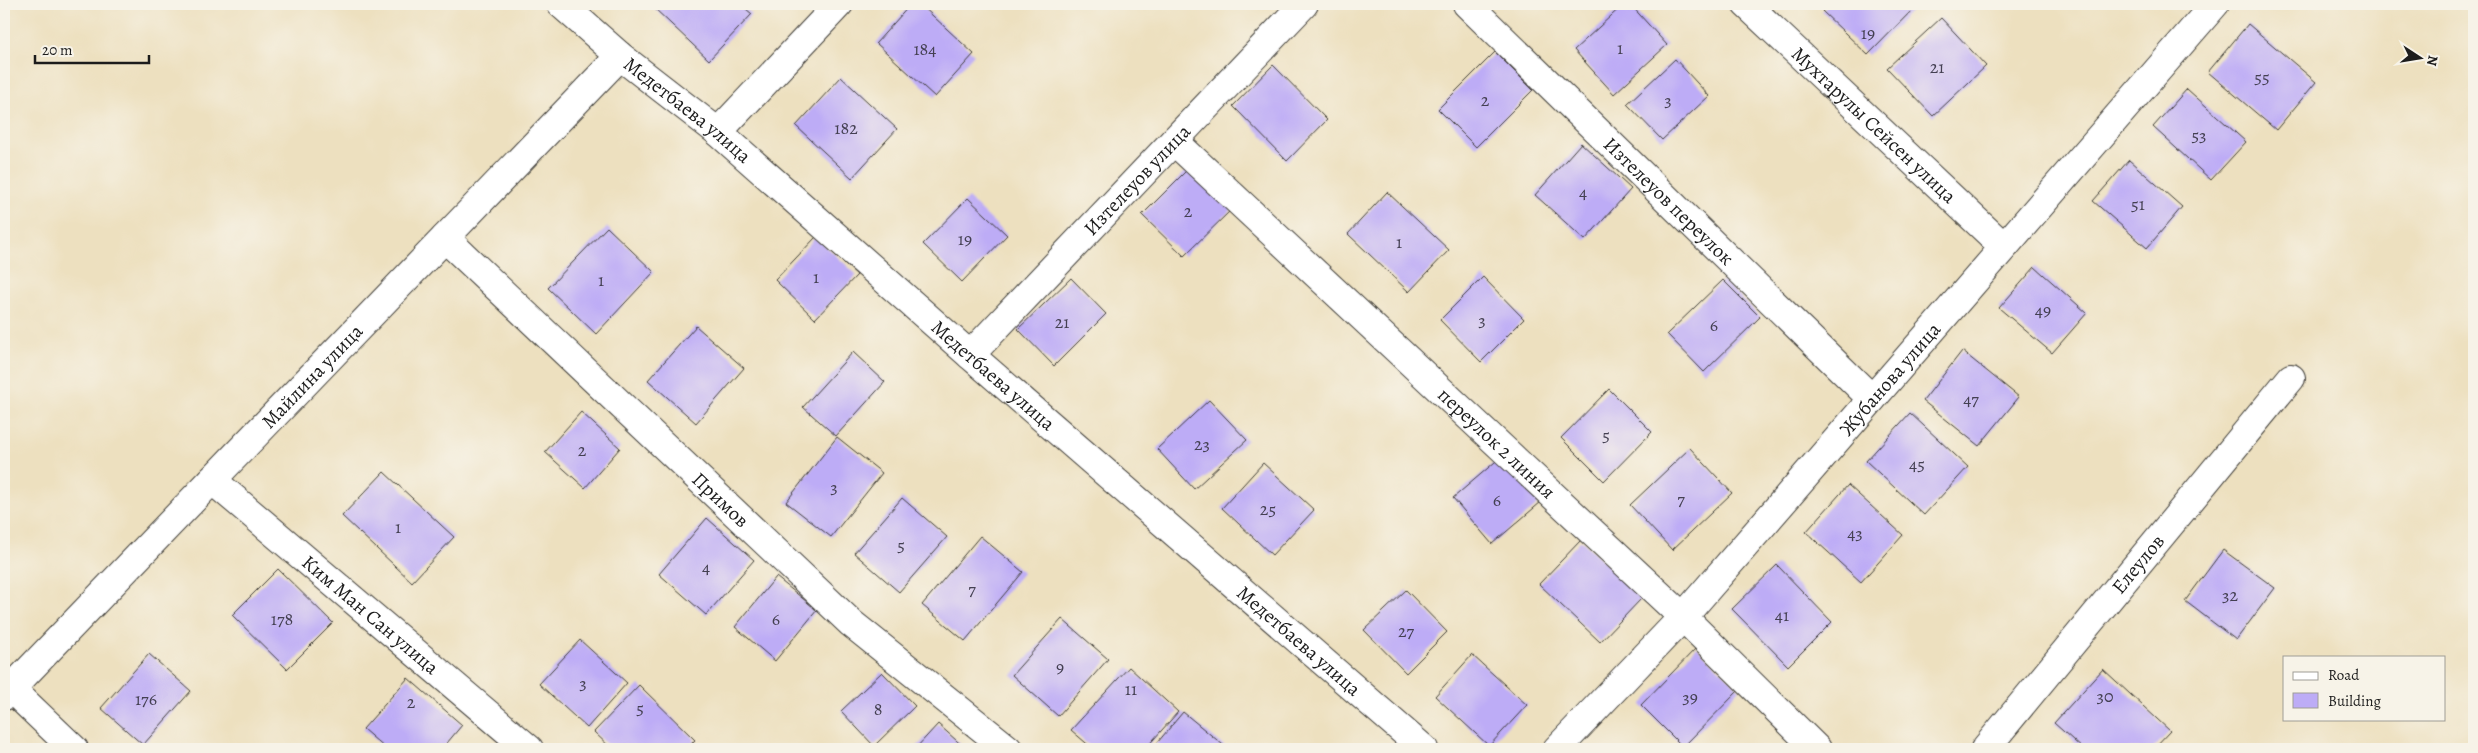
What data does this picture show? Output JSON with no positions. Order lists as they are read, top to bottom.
{
  "streets": {
    "street": [
      "Медетбаева улица",
      "Мухтарулы Сейсен улица",
      "Изтелеуов улица",
      "Изтелеуов переулок",
      "Майлина улица",
      "Жубанова улица",
      "переулок 2 линия",
      "Примов",
      "Елеулов",
      "Ким Ман Сан улица"
    ]
  },
  "crossings": [
    ["Медетбаева улица", "Изтелеуов улица"],
    ["Медетбаева улица", "Майлина улица"],
    ["Мухтарулы Сейсен улица", "Жубанова улица"],
    ["Изтелеуов улица", "переулок 2 линия"],
    ["Изтелеуов переулок", "Жубанова улица"],
    ["Майлина улица", "Примов"],
    ["Майлина улица", "Ким Ман Сан улица"],
    ["Жубанова улица", "переулок 2 линия"]
  ],
  "house_numbers": [
    "19",
    "1",
    "184",
    "21",
    "55",
    "2",
    "3",
    "182",
    "53",
    "4",
    "51",
    "2",
    "19",
    "1",
    "1",
    "1",
    "49",
    "3",
    "21",
    "6",
    "47",
    "5",
    "23",
    "2",
    "45",
    "3",
    "7",
    "6",
    "25",
    "1",
    "43",
    "5",
    "4",
    "7",
    "32",
    "41",
    "178",
    "6",
    "27",
    "9",
    "3",
    "11",
    "30",
    "39",
    "176",
    "2",
    "5",
    "8"
  ],
  "legend": ["Road", "Building"],
  "scale_bar": "20 m",
  "north": "right"
}
